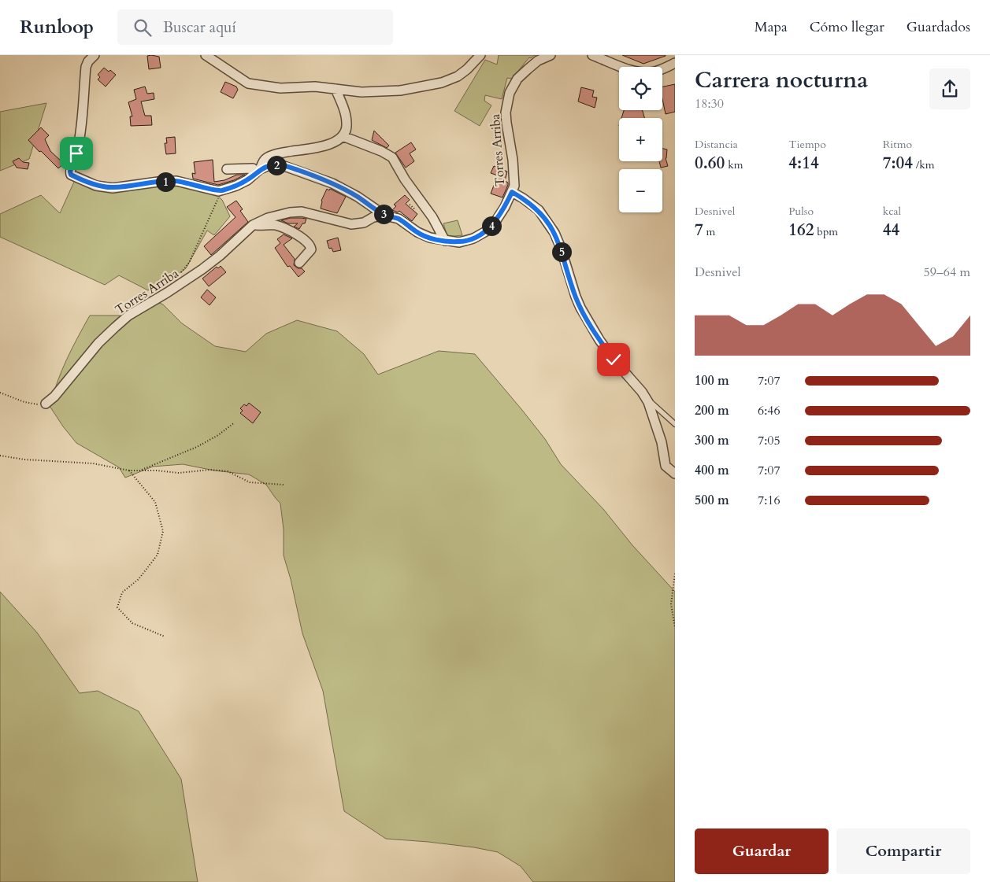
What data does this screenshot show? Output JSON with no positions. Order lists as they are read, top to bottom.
{
  "streets": {
    "street": ["Torres Arriba"]
  },
  "page": {
    "header": "Runloop",
    "search": "Buscar aquí",
    "nav": ["Mapa", "Cómo llegar", "Guardados"],
    "heading": ["Carrera nocturna", "18:30"],
    "map_buttons": ["+", "−"],
    "stats": [
      ["Distancia", "0.60 km"],
      ["Tiempo", "4:14"],
      ["Ritmo", "7:04 /km"],
      ["Desnivel", "7 m"],
      ["Pulso", "162 bpm"],
      ["kcal", "44"]
    ],
    "pins": [
      "2",
      "1",
      "3",
      "4",
      "5"
    ],
    "chart": ["Desnivel", "59–64 m"],
    "list": [
      {
        "name": "100 m",
        "note": "7:07"
      },
      {
        "name": "200 m",
        "note": "6:46"
      },
      {
        "name": "300 m",
        "note": "7:05"
      },
      {
        "name": "400 m",
        "note": "7:07"
      },
      {
        "name": "500 m",
        "note": "7:16"
      }
    ],
    "buttons": ["Guardar", "Compartir"]
  }
}
